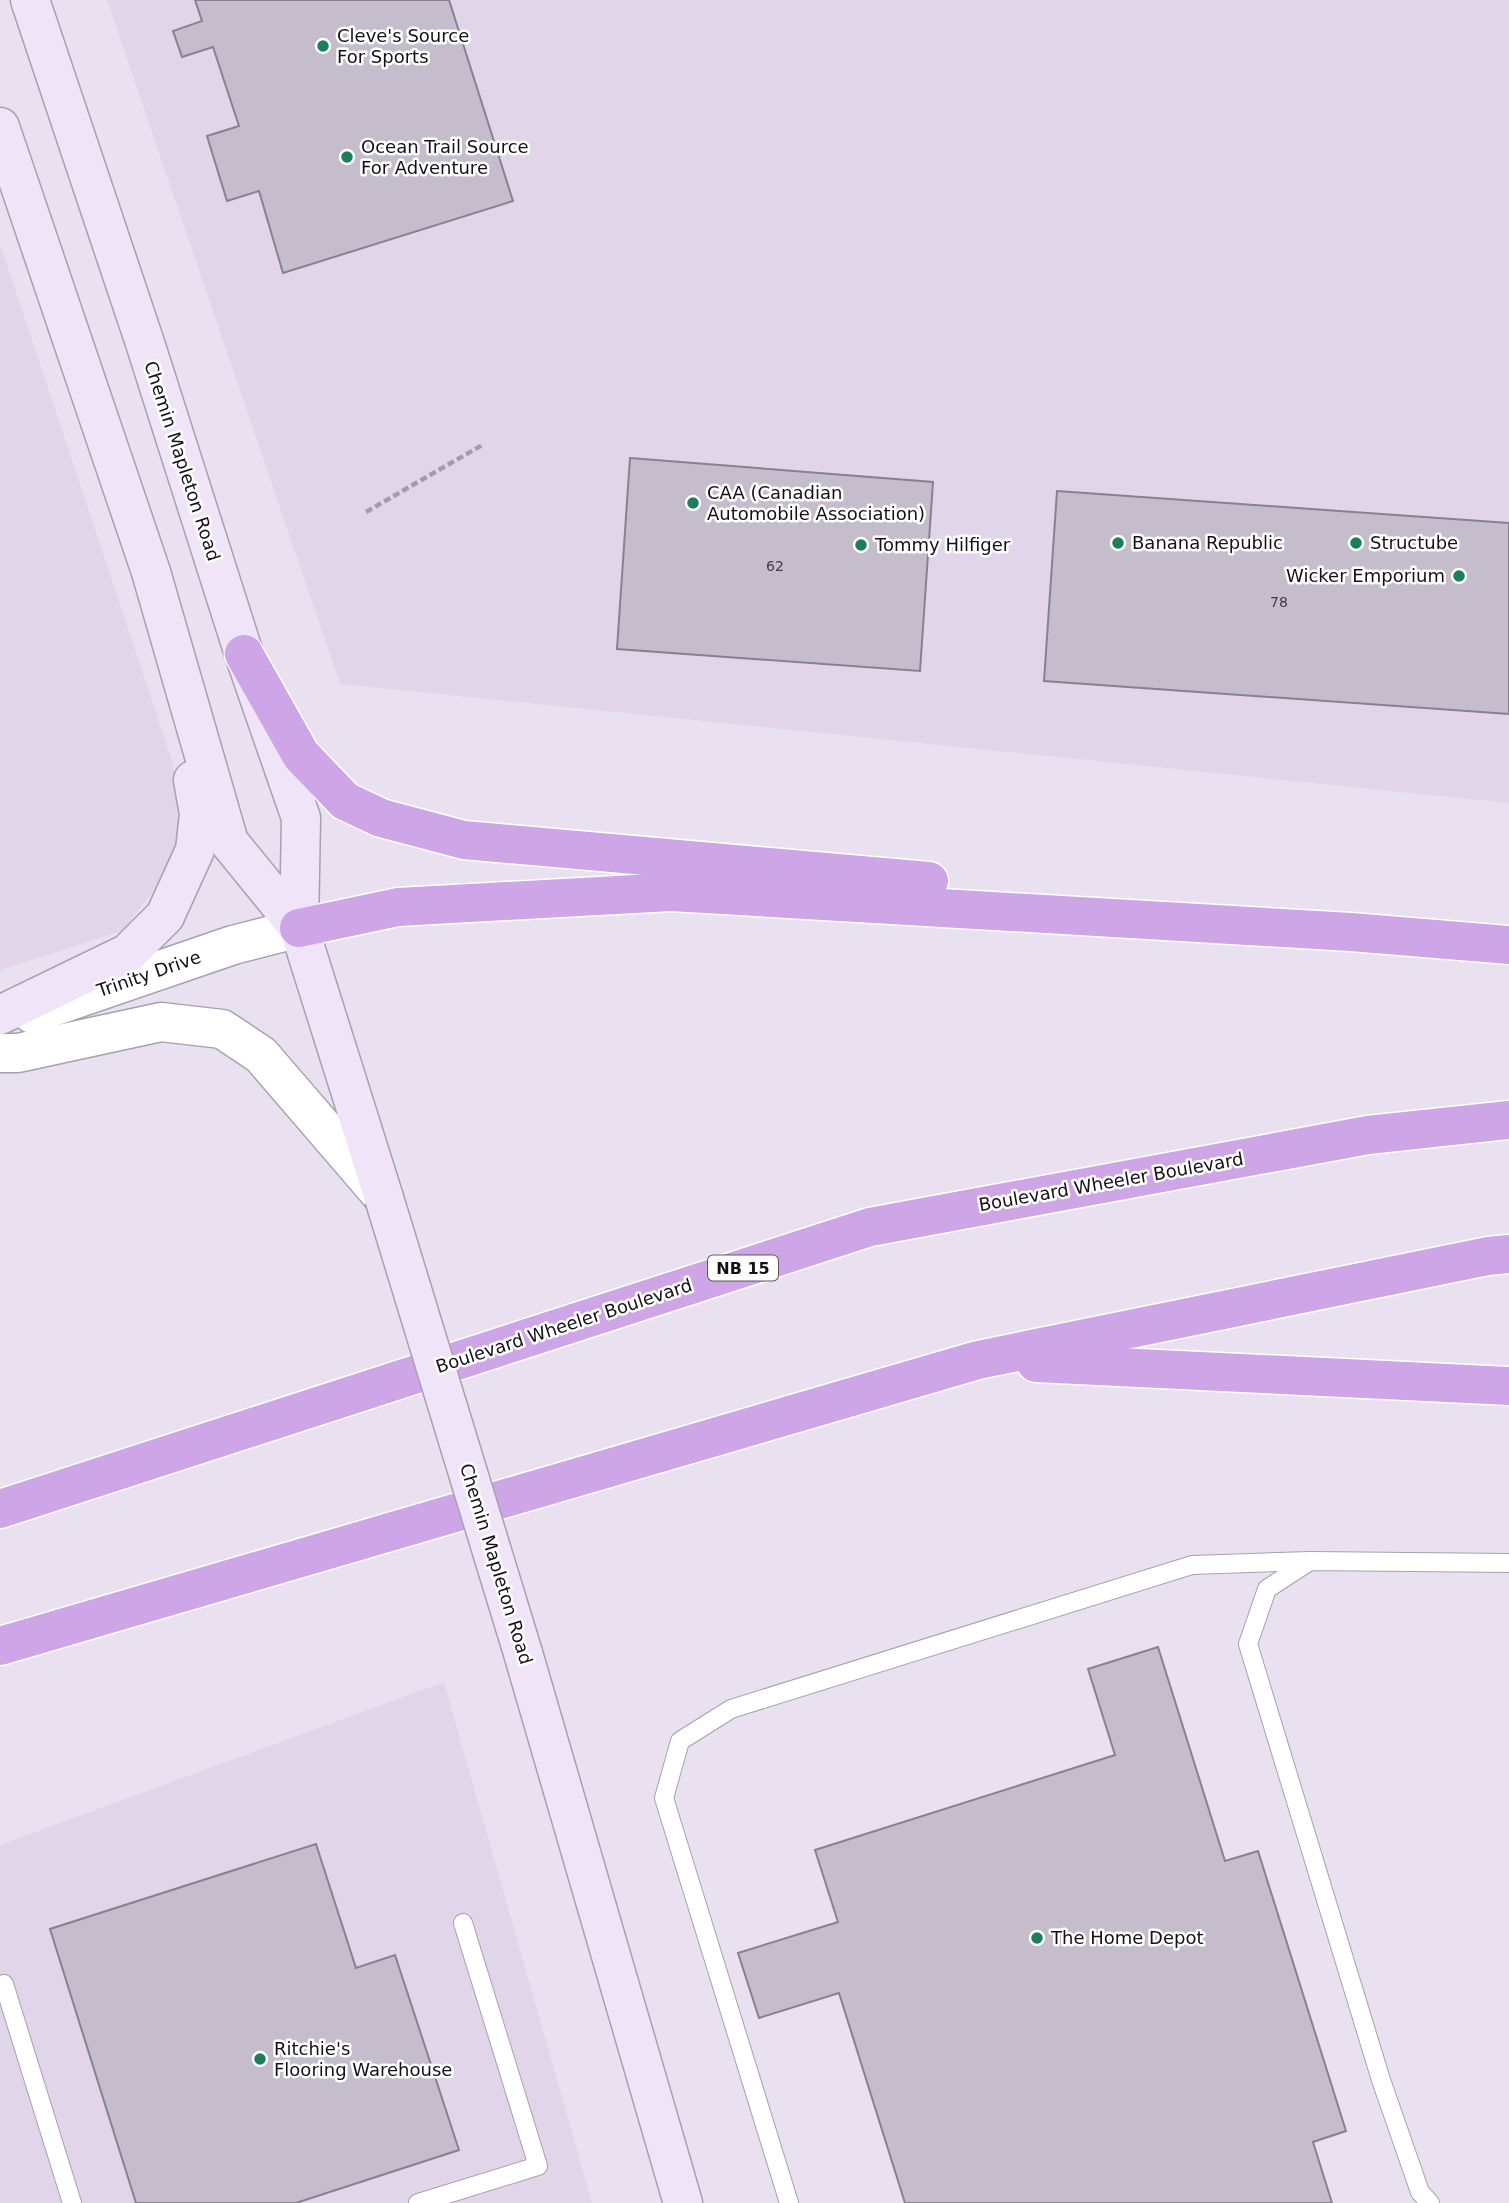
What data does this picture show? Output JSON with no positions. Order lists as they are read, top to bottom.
{
  "streets": {
    "highway": ["Boulevard Wheeler Boulevard", "NB 15"],
    "main road": ["Chemin Mapleton Road"],
    "street": ["Trinity Drive"]
  },
  "crossings": [
    ["Chemin Mapleton Road", "Trinity Drive"]
  ],
  "places": [
    "Cleve's Source For Sports",
    "Ocean Trail Source For Adventure",
    "CAA (Canadian Automobile Association)",
    "Banana Republic",
    "Structube",
    "Tommy Hilfiger",
    "Wicker Emporium",
    "The Home Depot",
    "Ritchie's Flooring Warehouse"
  ],
  "house_numbers": ["62", "78"]
}
